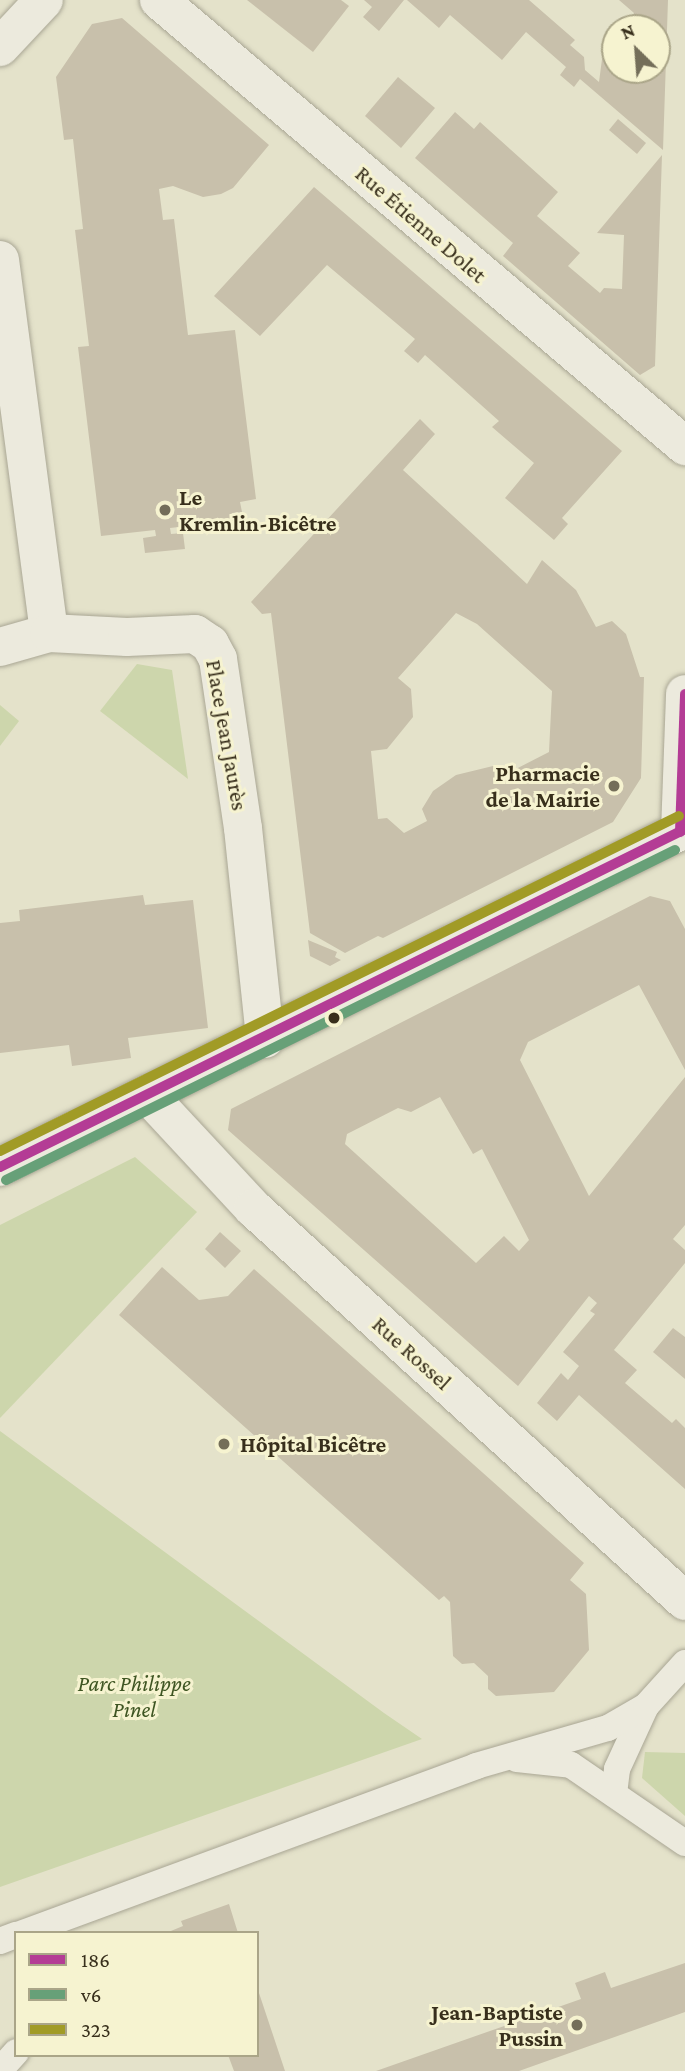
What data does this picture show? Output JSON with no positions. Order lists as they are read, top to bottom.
{
  "streets": {
    "street": ["Rue Étienne Dolet", "Place Jean Jaurès", "Rue Rossel"]
  },
  "parks": ["Parc Philippe Pinel"],
  "places": [
    "Le Kremlin-Bicêtre",
    "Pharmacie de la Mairie",
    "Hôpital Bicêtre",
    "Jean-Baptiste Pussin"
  ],
  "lines": ["transit line 186", "transit line 323", "transit line v6"],
  "legend": ["186", "v6", "323"],
  "north": "top left"
}
